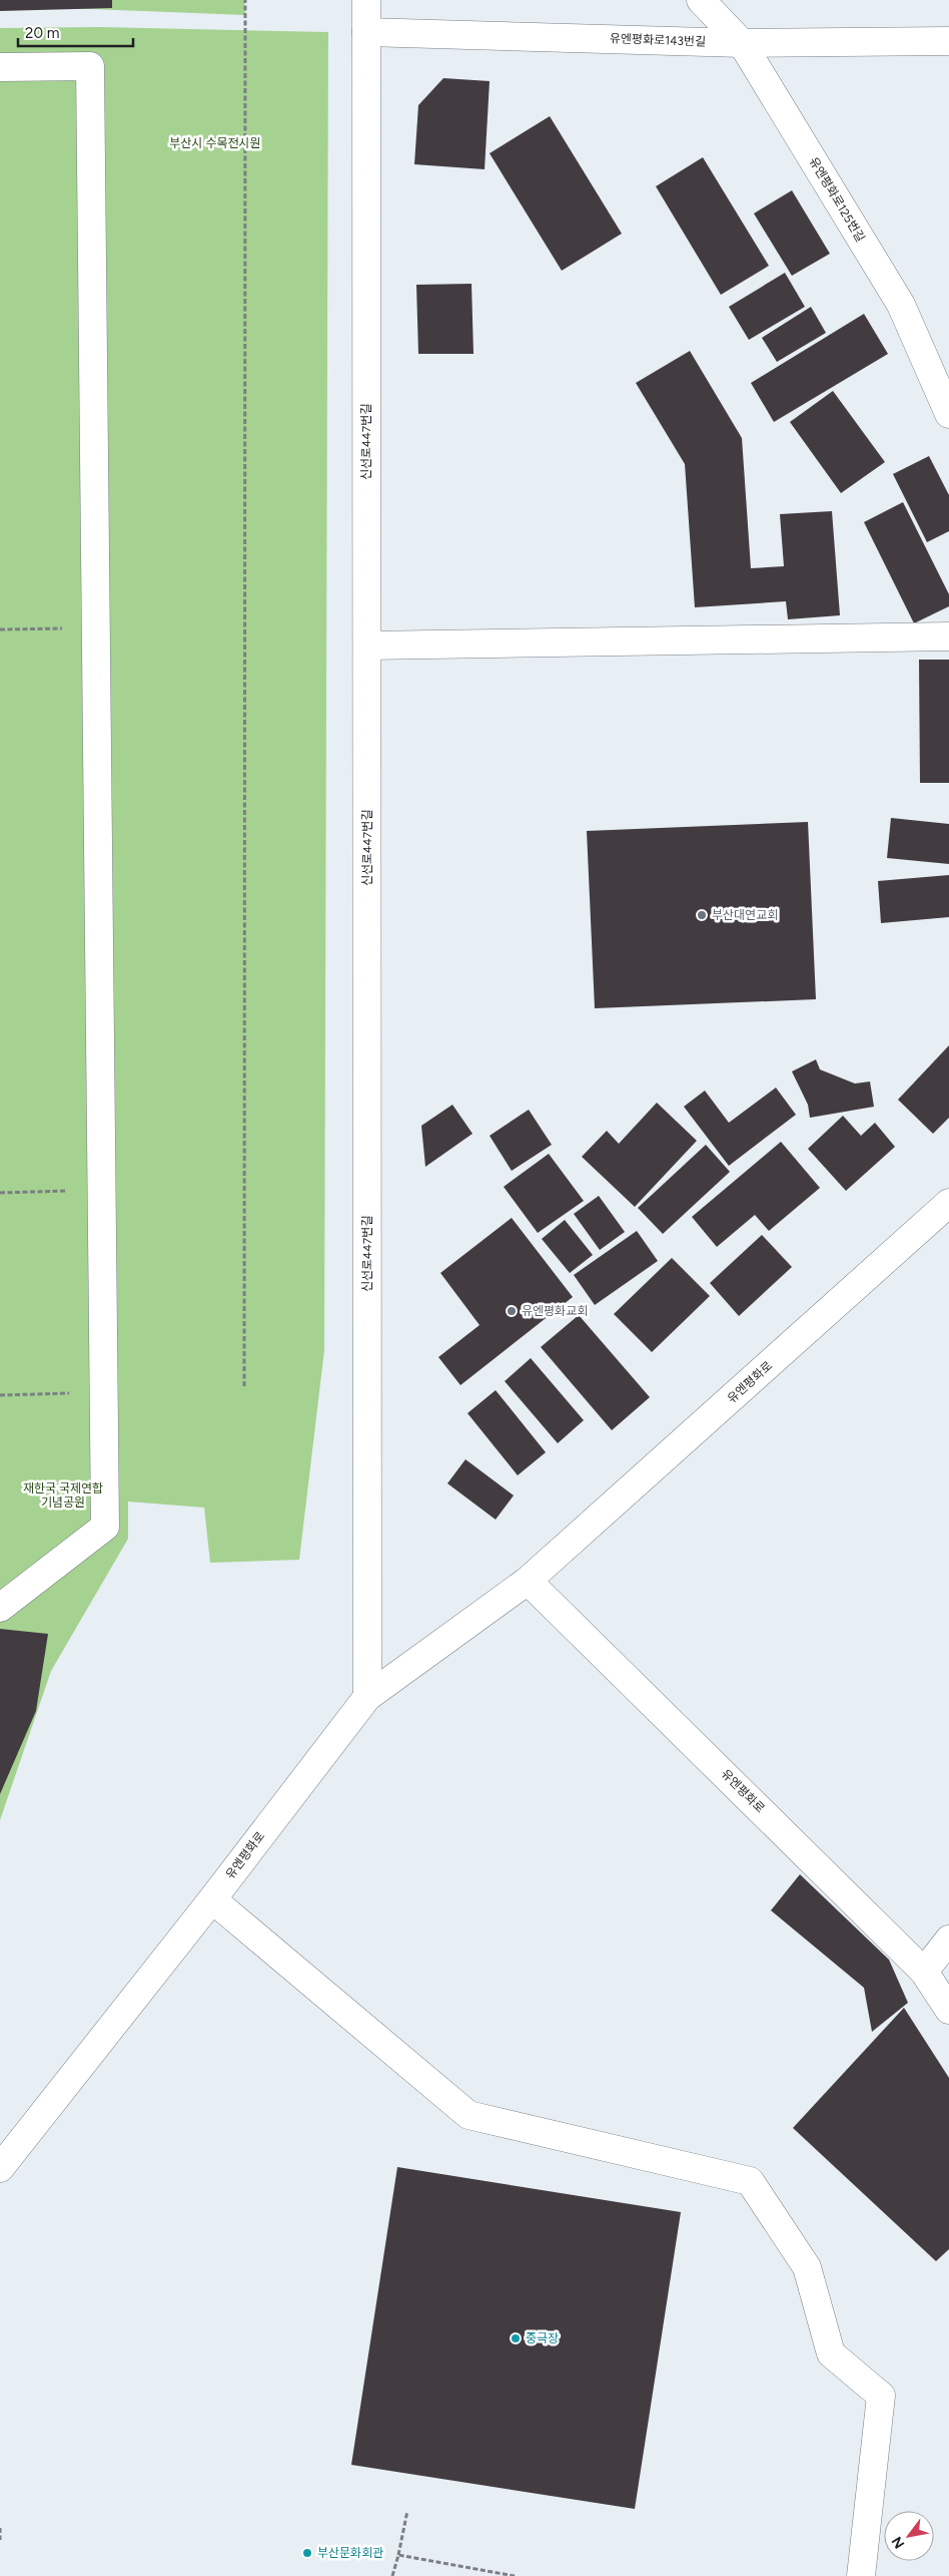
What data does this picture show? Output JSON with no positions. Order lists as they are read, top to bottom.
{
  "streets": {
    "street": [
      "유엔평화로143번길",
      "유엔평화로125번길",
      "신선로447번길",
      "유엔평화로"
    ]
  },
  "crossings": [
    ["유엔평화로143번길", "유엔평화로125번길"],
    ["유엔평화로143번길", "신선로447번길"],
    ["신선로447번길", "유엔평화로"]
  ],
  "parks": ["부산시 수목전시원", "재한국 국제연합 기념공원"],
  "places": [
    "부산대연교회",
    "유엔평화교회",
    "중극장",
    "부산문화회관"
  ],
  "scale_bar": "20 m",
  "north": "bottom left"
}
